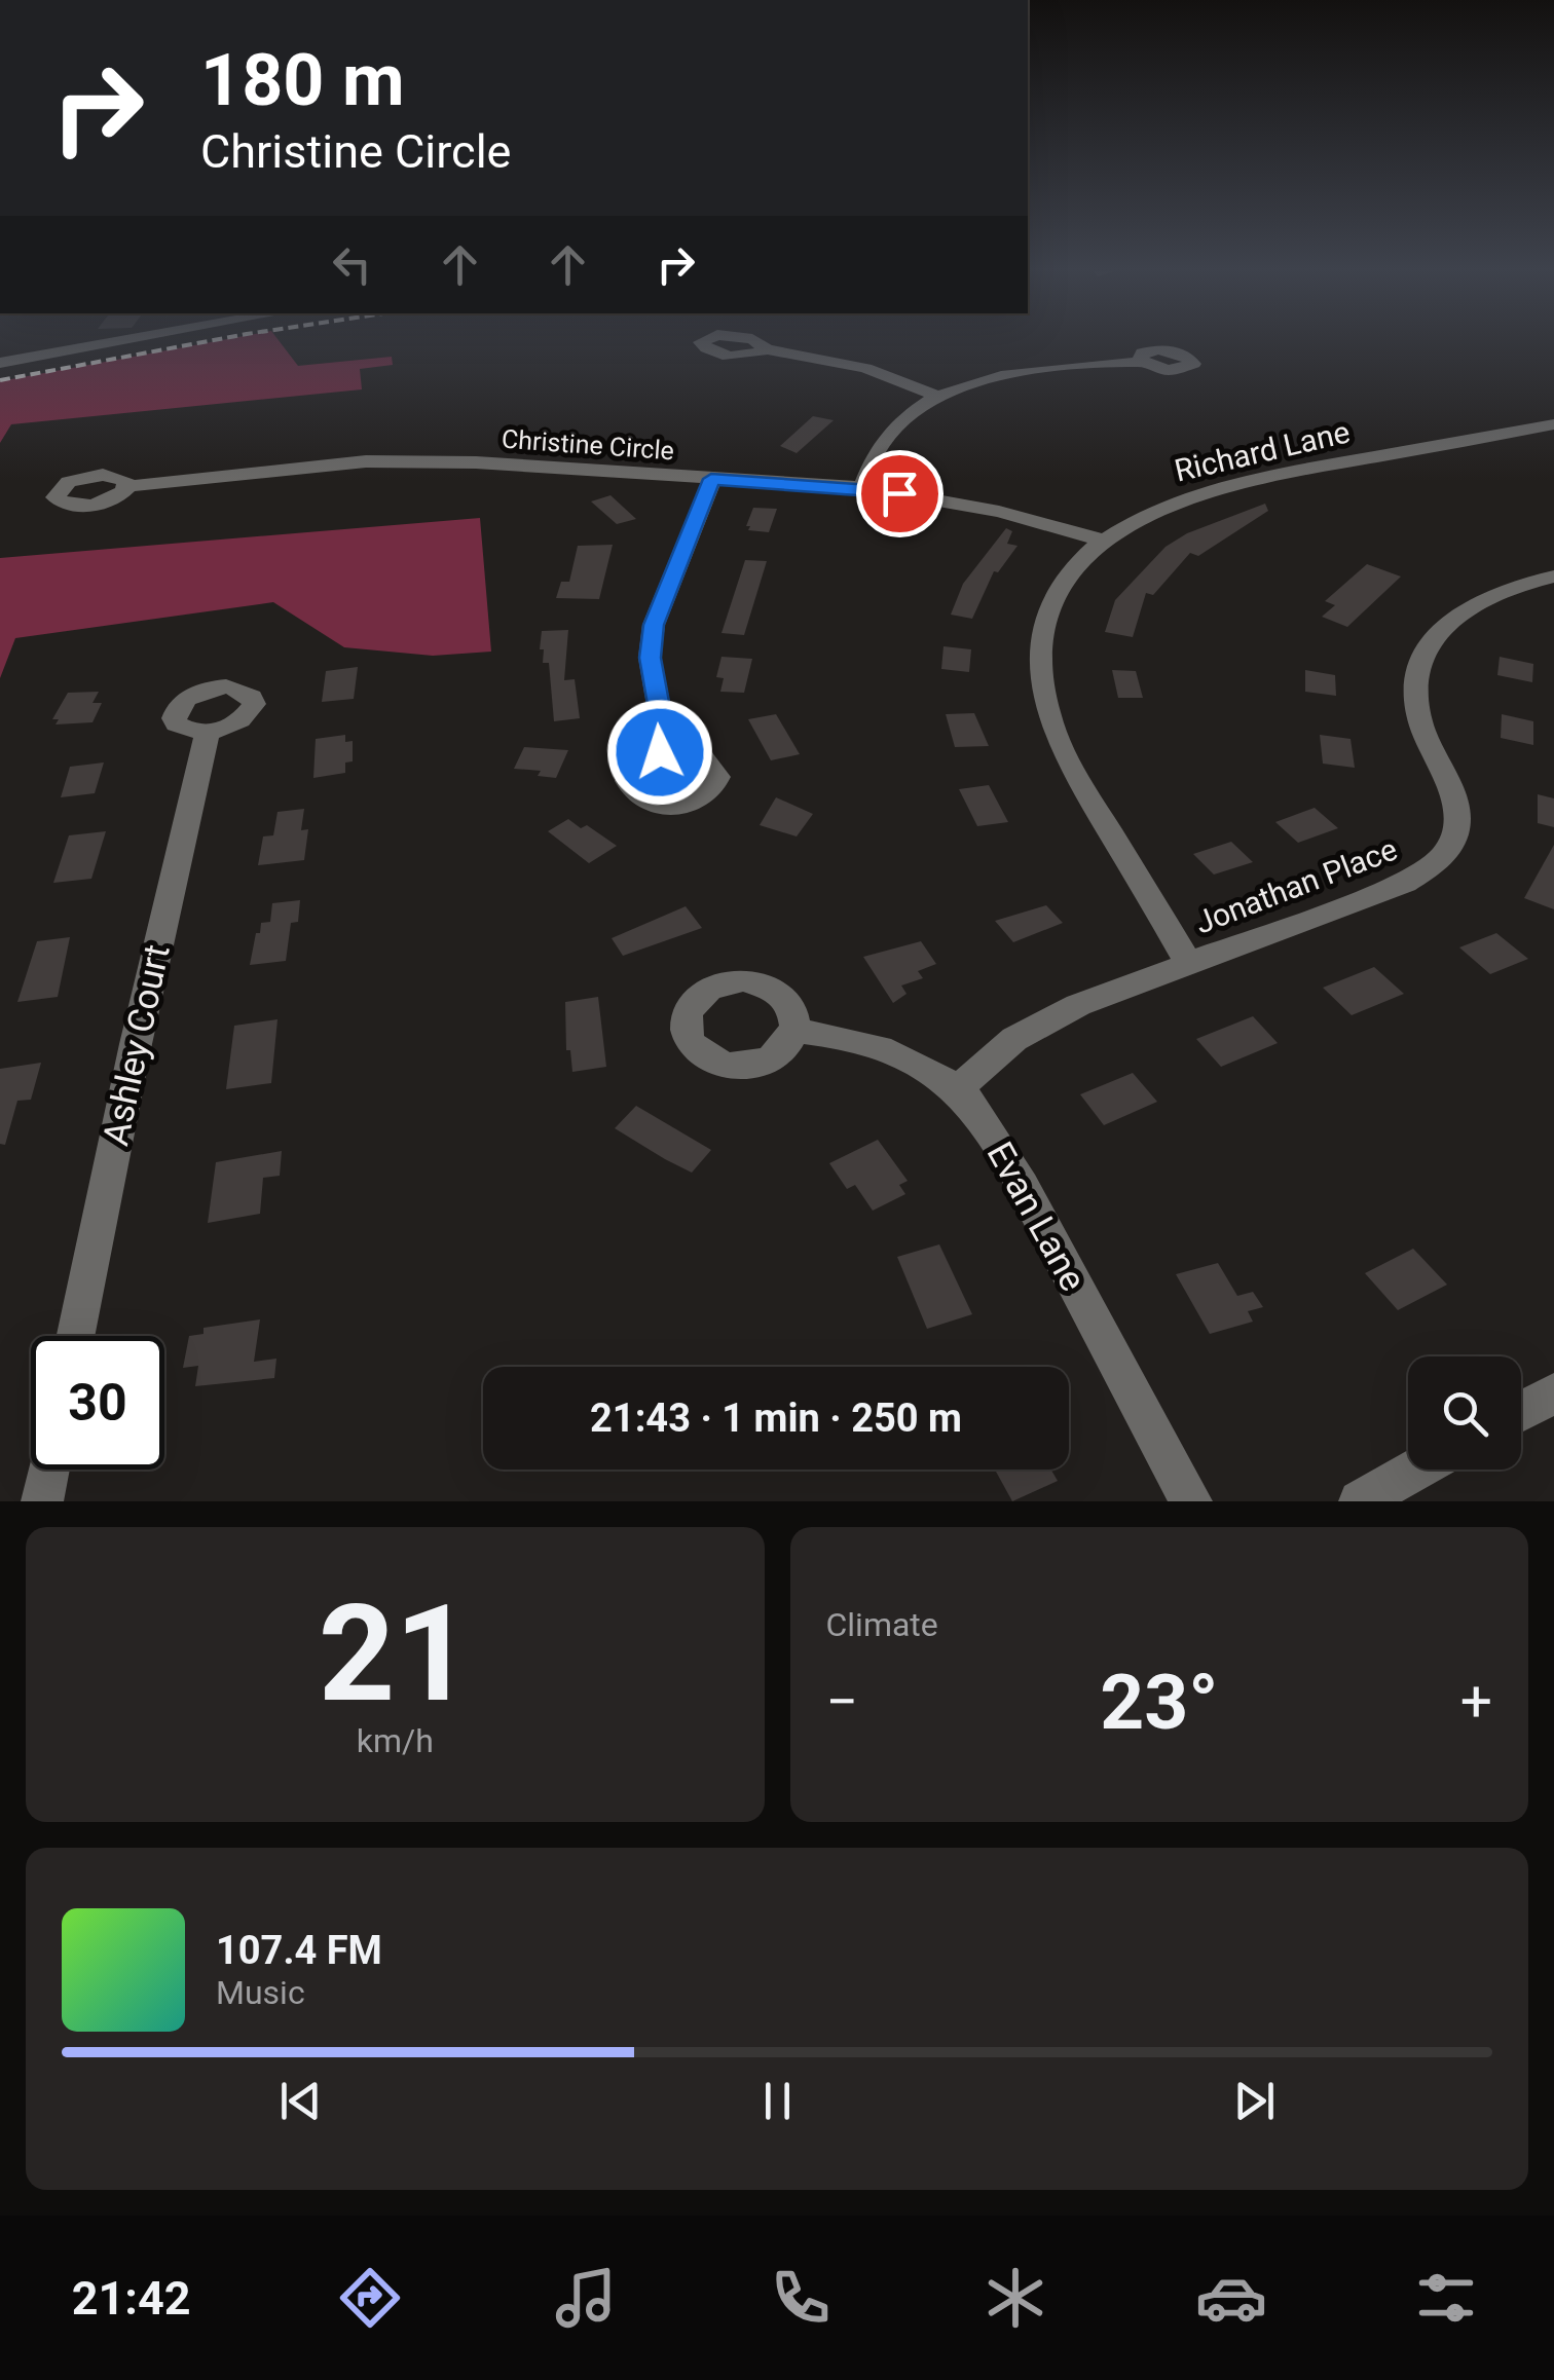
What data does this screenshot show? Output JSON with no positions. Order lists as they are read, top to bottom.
{
  "streets": {
    "street": [
      "Christine Circle",
      "Richard Lane",
      "Jonathan Place",
      "Ashley Court",
      "Evan Lane"
    ]
  },
  "crossings": [
    ["Christine Circle", "Richard Lane"],
    ["Richard Lane", "Jonathan Place"],
    ["Jonathan Place", "Evan Lane"]
  ],
  "page": {
    "turn": ["180 m", "Christine Circle"],
    "limit": "30",
    "trip": "21:43 · 1 min · 250 m",
    "tile": [
      ["21", "km/h"],
      "Climate"
    ],
    "heat": ["−", "23°", "+"],
    "song": ["107.4 FM", "Music"],
    "tabs": "21:42"
  }
}
